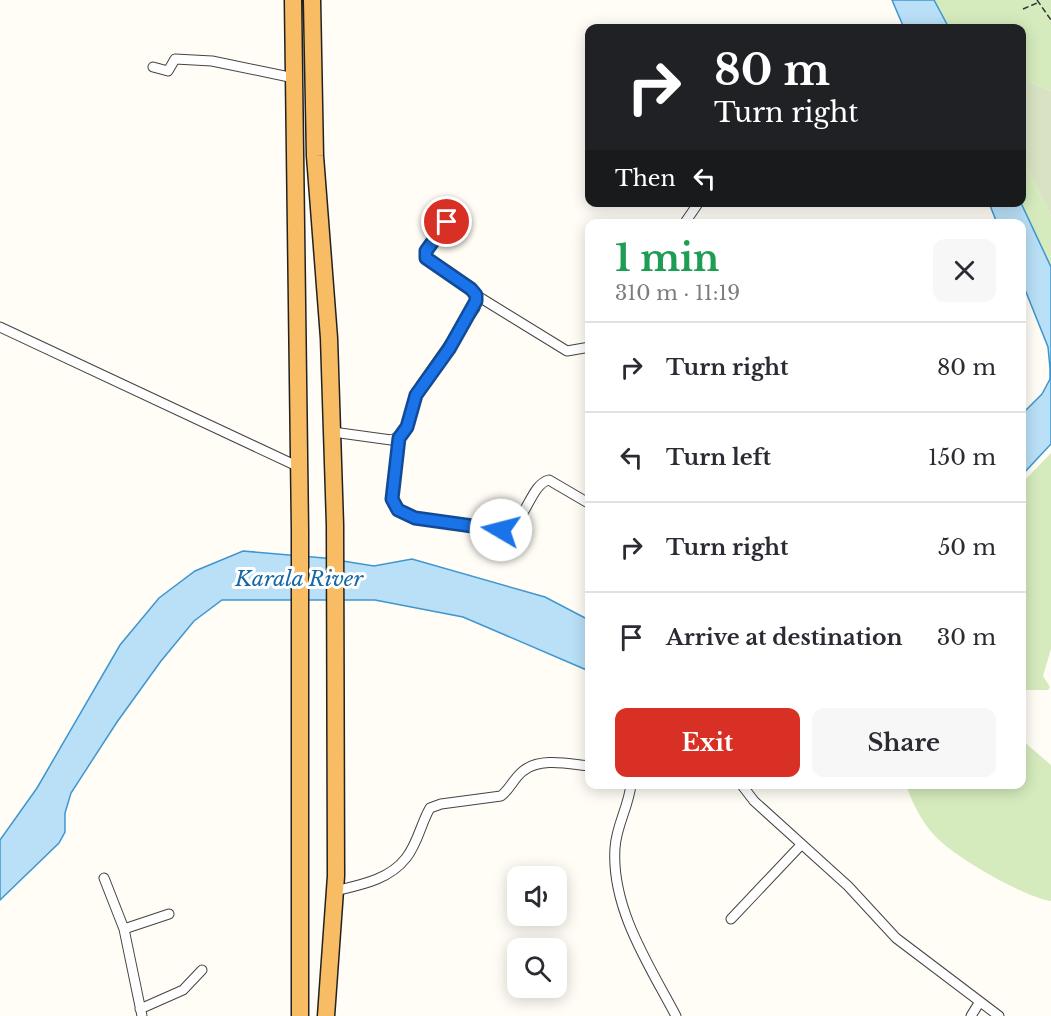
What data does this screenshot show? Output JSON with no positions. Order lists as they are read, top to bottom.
{
  "water": ["Karala River"],
  "page": {
    "turn": ["80 m", "Turn right"],
    "then": "Then",
    "heading": ["1 min", "310 m · 11:19"],
    "list": [
      {
        "name": "Turn right",
        "value": "80 m"
      },
      {
        "name": "Turn left",
        "value": "150 m"
      },
      {
        "name": "Turn right",
        "value": "50 m"
      },
      {
        "name": "Arrive at destination",
        "value": "30 m"
      }
    ],
    "buttons": ["Exit", "Share"]
  }
}
